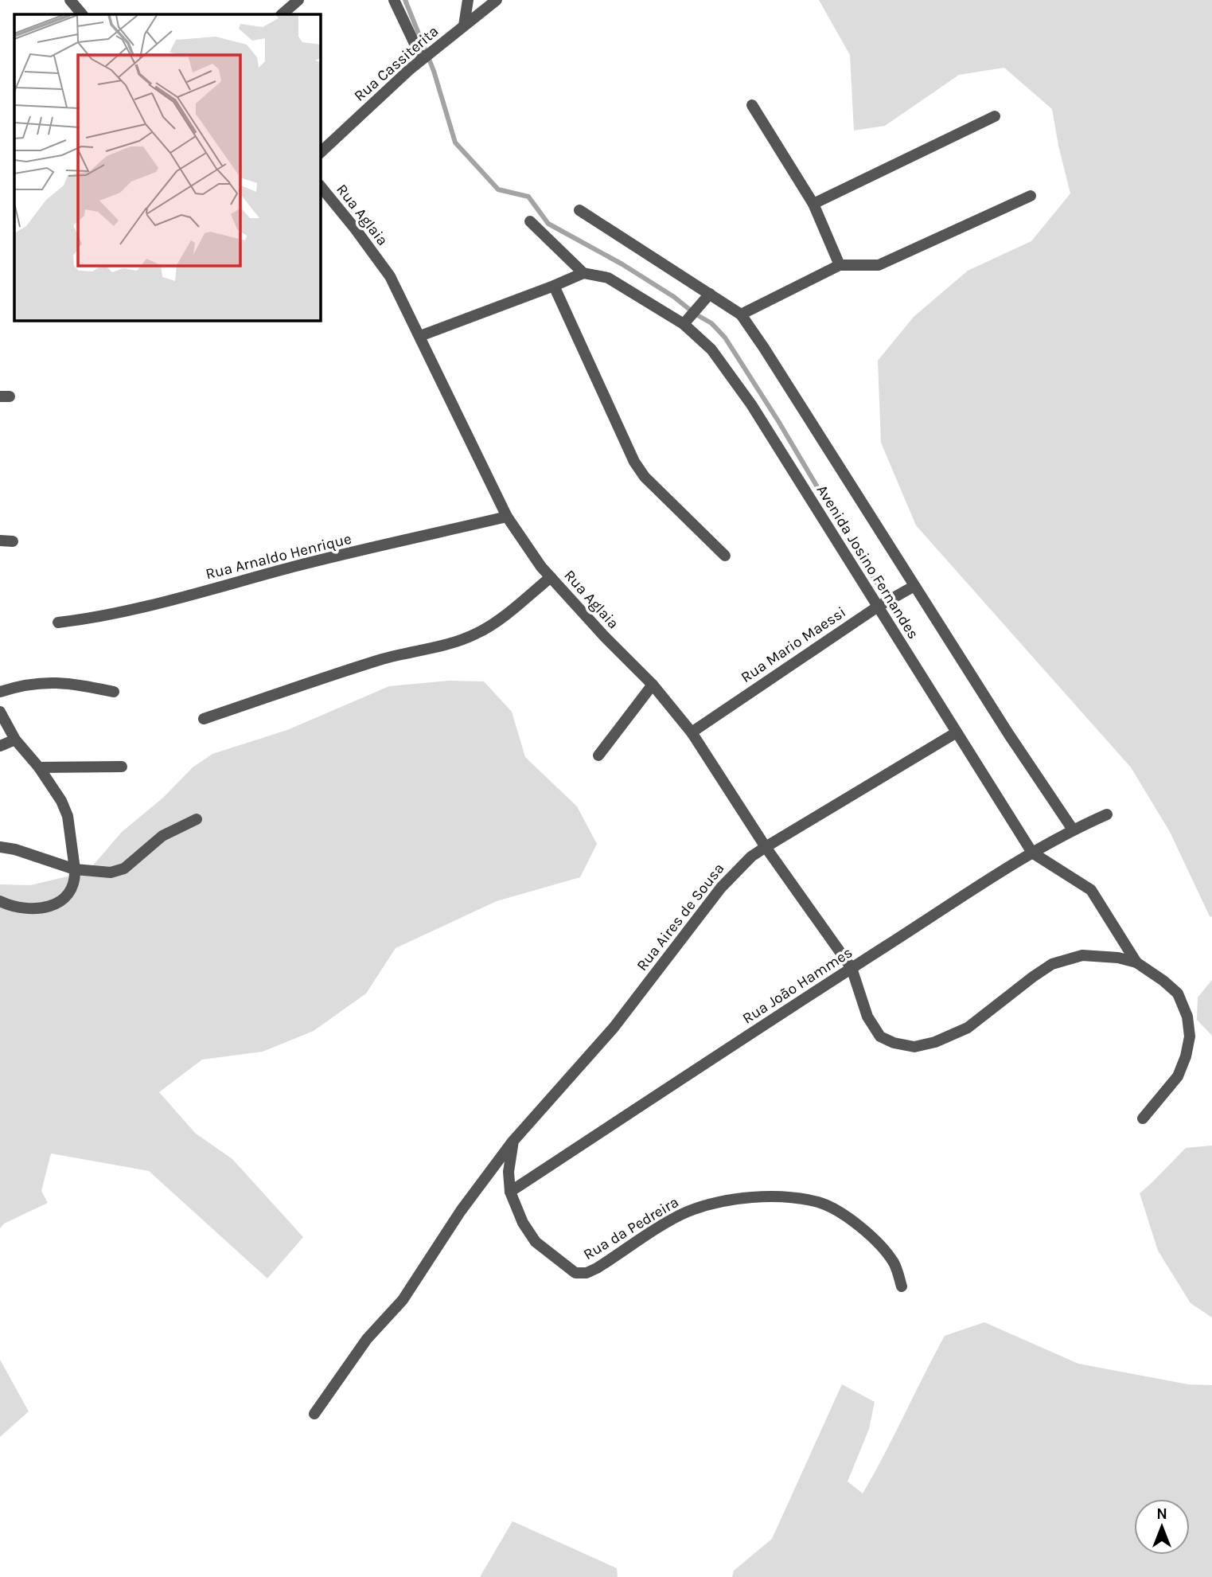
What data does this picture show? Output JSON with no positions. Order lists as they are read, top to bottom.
{
  "streets": {
    "street": [
      "Rua Cassiterita",
      "Rua Aglaia",
      "Rua Arnaldo Henrique",
      "Avenida Josino Fernandes",
      "Rua Mario Maessi",
      "Rua Aires de Sousa",
      "Rua João Hammes",
      "Rua da Pedreira"
    ]
  },
  "crossings": [
    ["Rua Aglaia", "Rua Arnaldo Henrique"],
    ["Rua Aglaia", "Avenida Josino Fernandes"],
    ["Rua Aglaia", "Rua Mario Maessi"],
    ["Rua Aglaia", "Rua Aires de Sousa"],
    ["Rua Aglaia", "Rua João Hammes"],
    ["Avenida Josino Fernandes", "Rua Mario Maessi"],
    ["Avenida Josino Fernandes", "Rua Aires de Sousa"],
    ["Avenida Josino Fernandes", "Rua João Hammes"],
    ["Rua João Hammes", "Rua da Pedreira"]
  ],
  "north": "top"
}
